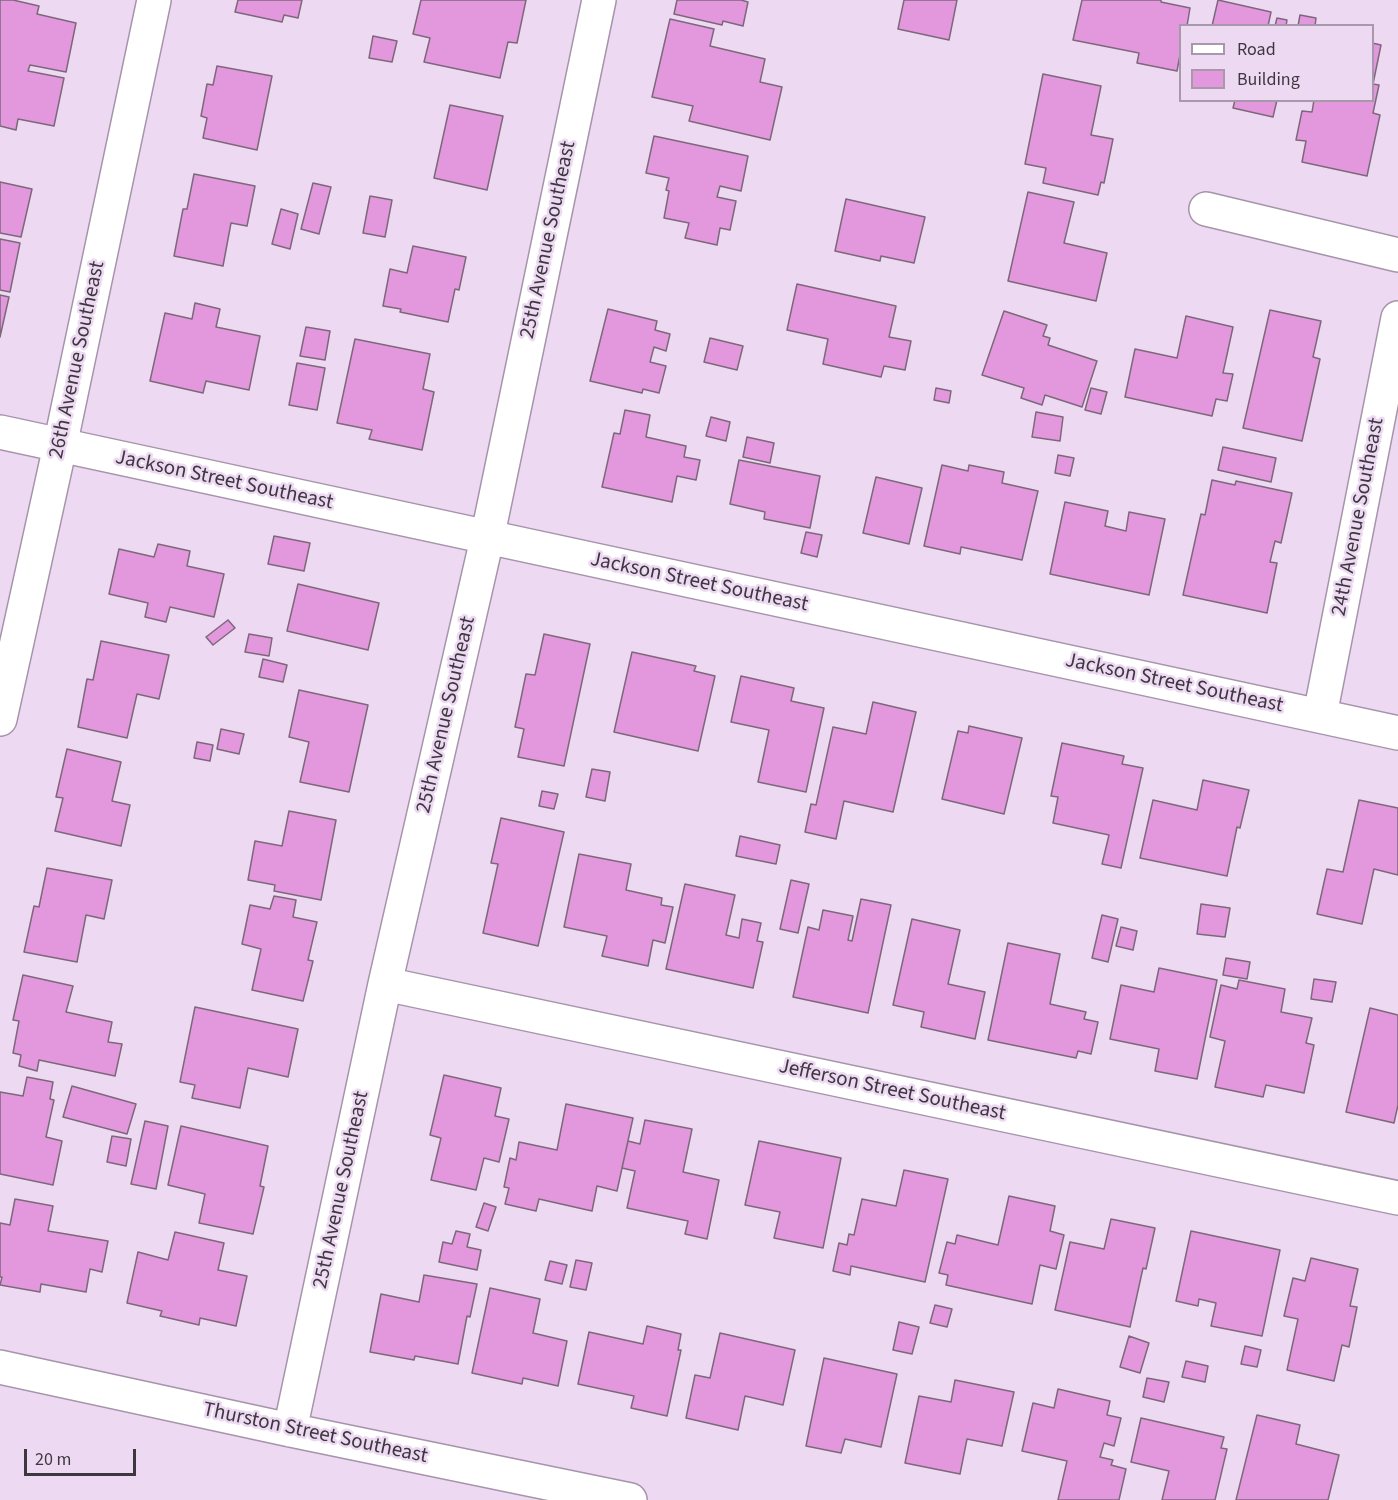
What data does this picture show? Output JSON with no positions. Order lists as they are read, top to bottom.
{
  "streets": {
    "street": [
      "25th Avenue Southeast",
      "26th Avenue Southeast",
      "Jackson Street Southeast",
      "24th Avenue Southeast",
      "Jefferson Street Southeast",
      "Thurston Street Southeast"
    ]
  },
  "crossings": [
    ["25th Avenue Southeast", "Jackson Street Southeast"],
    ["25th Avenue Southeast", "Jefferson Street Southeast"],
    ["25th Avenue Southeast", "Thurston Street Southeast"],
    ["26th Avenue Southeast", "Jackson Street Southeast"],
    ["Jackson Street Southeast", "24th Avenue Southeast"]
  ],
  "legend": ["Road", "Building"],
  "scale_bar": "20 m"
}
